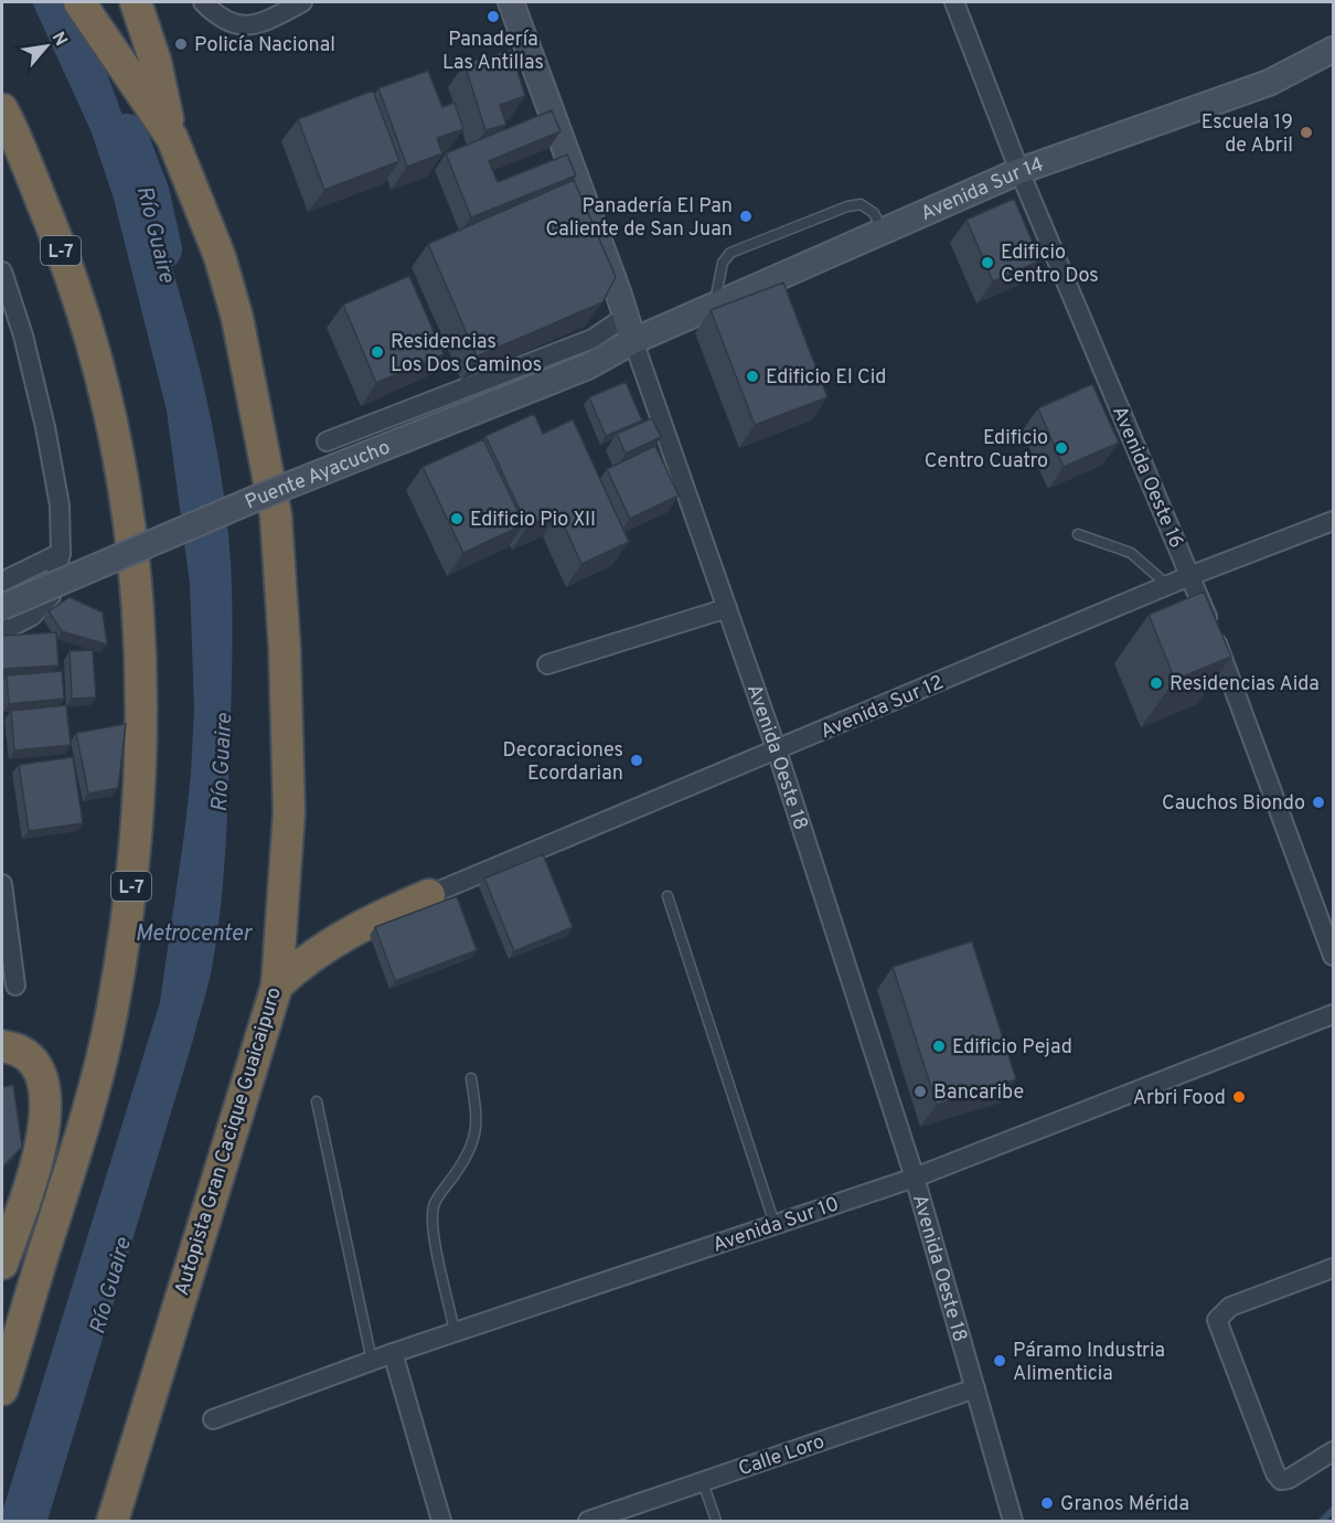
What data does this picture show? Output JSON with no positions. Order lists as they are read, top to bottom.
{
  "streets": {
    "highway": ["L-7", "Autopista Gran Cacique Guaicaipuro"],
    "street": [
      "Avenida Sur 14",
      "Puente Ayacucho",
      "Avenida Oeste 16",
      "Avenida Sur 12",
      "Avenida Oeste 18",
      "Avenida Sur 10",
      "Calle Loro"
    ]
  },
  "crossings": [
    ["Avenida Sur 14", "Puente Ayacucho"],
    ["Avenida Sur 14", "Avenida Oeste 16"],
    ["Avenida Sur 14", "Avenida Oeste 18"],
    ["Puente Ayacucho", "Avenida Oeste 18"],
    ["Avenida Oeste 16", "Avenida Sur 12"],
    ["Avenida Sur 12", "Avenida Oeste 18"],
    ["Avenida Oeste 18", "Avenida Sur 10"],
    ["Avenida Oeste 18", "Calle Loro"]
  ],
  "water": ["Río Guaire", "Metrocenter"],
  "places": [
    "Panadería Las Antillas",
    "Policía Nacional",
    "Escuela 19 de Abril",
    "Panadería El Pan Caliente de San Juan",
    "Edificio Centro Dos",
    "Residencias Los Dos Caminos",
    "Edificio El Cid",
    "Edificio Centro Cuatro",
    "Edificio Pio XII",
    "Residencias Aida",
    "Decoraciones Ecordarian",
    "Cauchos Biondo",
    "Edificio Pejad",
    "Bancaribe",
    "Arbri Food",
    "Páramo Industria Alimenticia",
    "Granos Mérida"
  ],
  "north": "top right"
}
